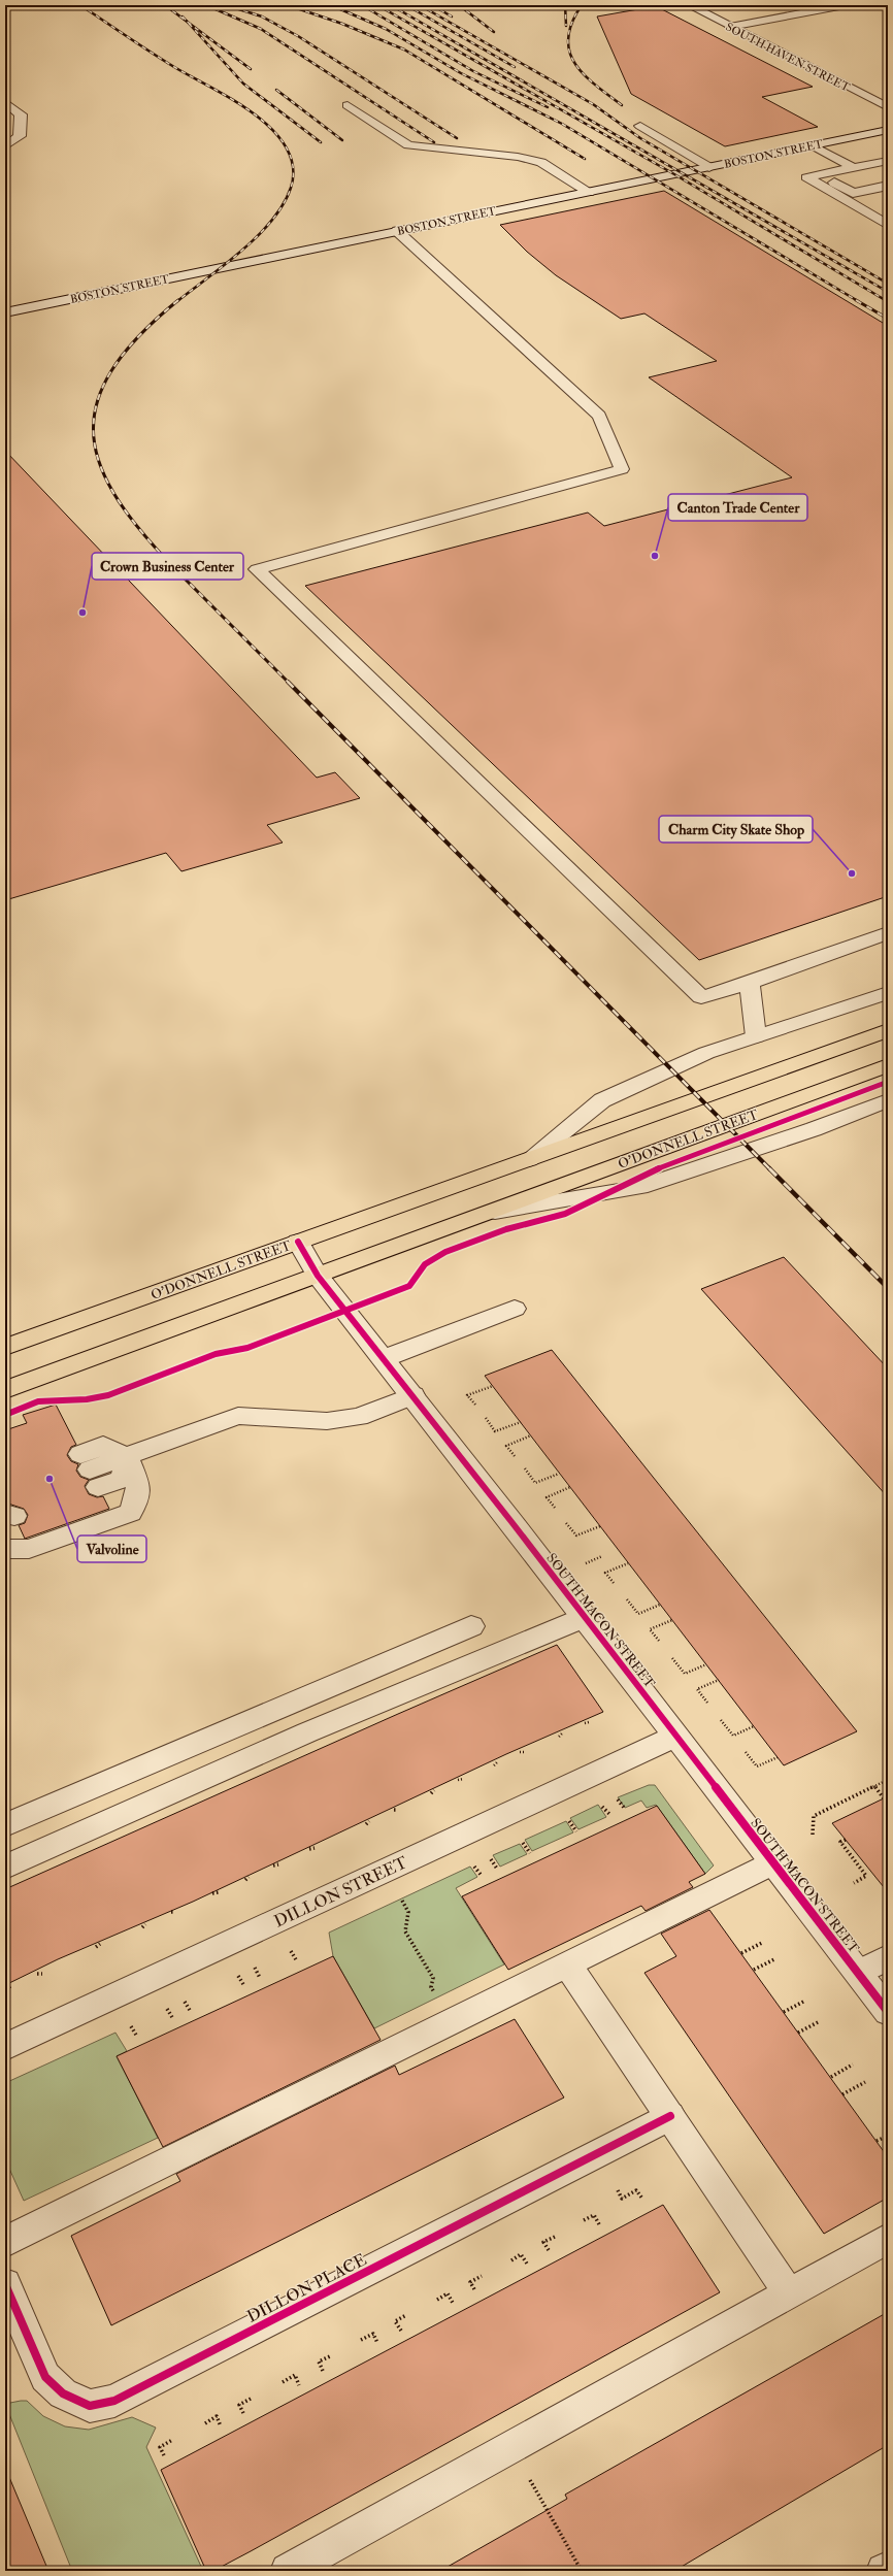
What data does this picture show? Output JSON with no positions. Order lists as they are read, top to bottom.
{
  "streets": {
    "main road": ["O'DONNELL STREET"],
    "street": [
      "SOUTH HAVEN STREET",
      "BOSTON STREET",
      "SOUTH MACON STREET",
      "DILLON STREET",
      "DILLON PLACE"
    ]
  },
  "crossings": [
    ["O'DONNELL STREET", "SOUTH MACON STREET"],
    ["SOUTH MACON STREET", "DILLON STREET"]
  ],
  "places": [
    "Canton Trade Center",
    "Crown Business Center",
    "Charm City Skate Shop",
    "Valvoline"
  ]
}
